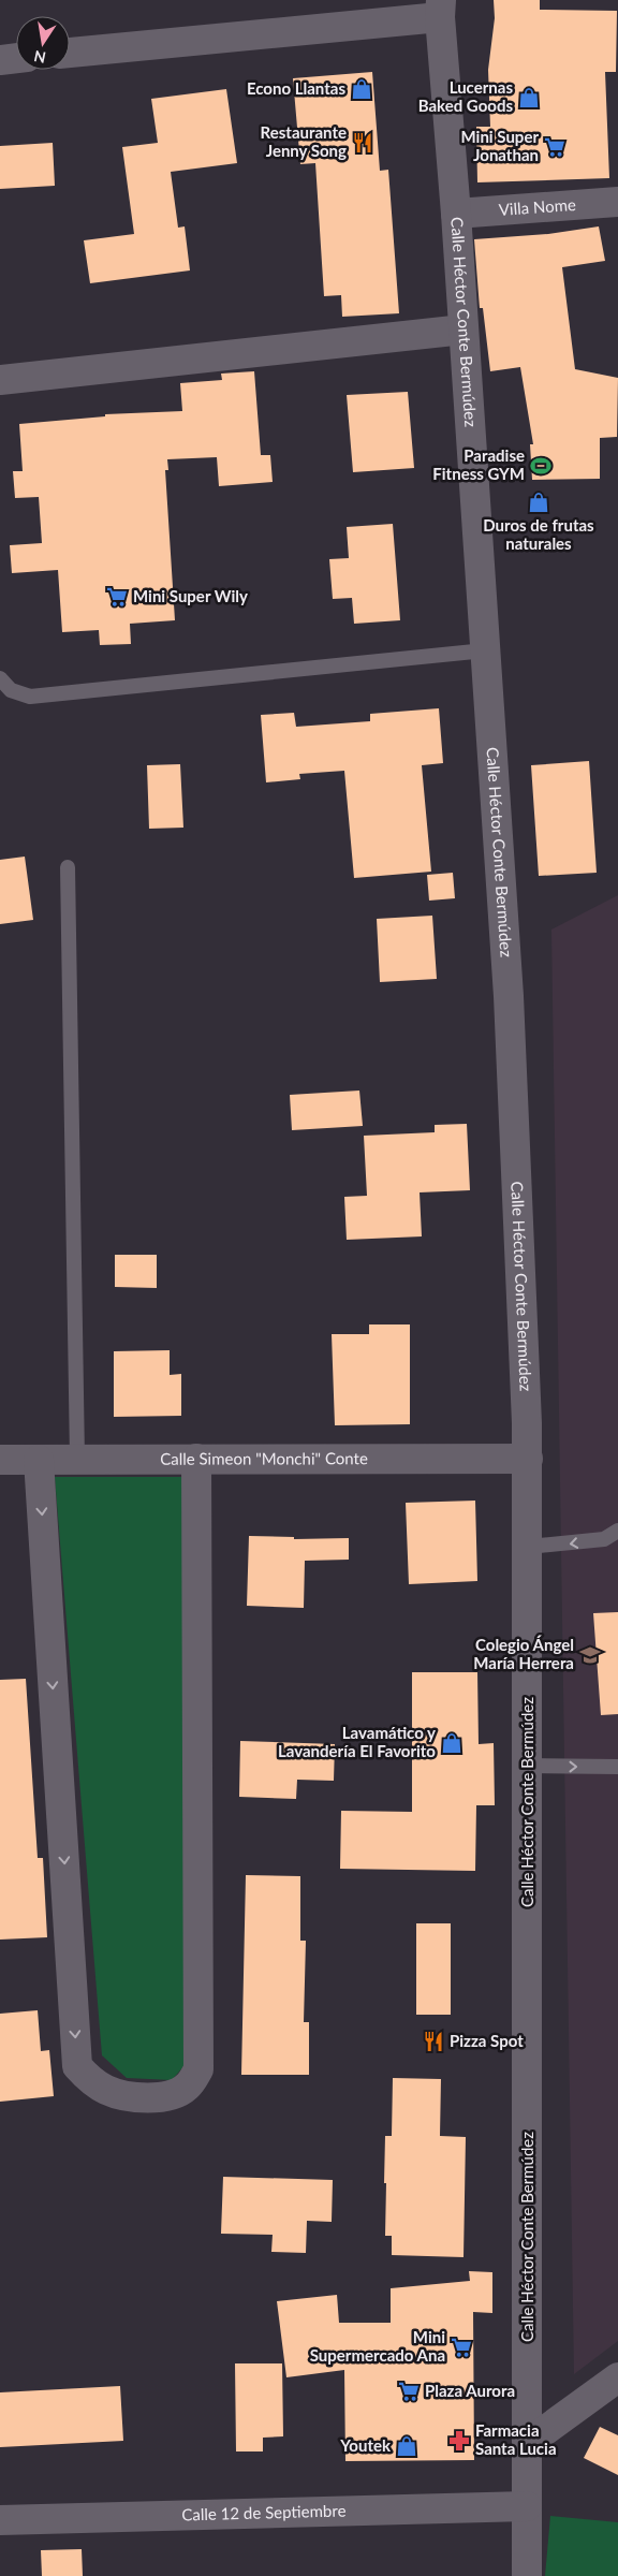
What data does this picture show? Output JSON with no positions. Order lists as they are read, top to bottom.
{
  "streets": {
    "street": [
      "Villa Nome",
      "Calle Héctor Conte Bermúdez",
      "Calle Simeon \"Monchi\" Conte",
      "Calle 12 de Septiembre"
    ]
  },
  "crossings": [
    ["Villa Nome", "Calle Héctor Conte Bermúdez"],
    ["Calle Héctor Conte Bermúdez", "Calle Simeon \"Monchi\" Conte"],
    ["Calle Héctor Conte Bermúdez", "Calle 12 de Septiembre"]
  ],
  "places": {
    "shop": [
      "Econo Llantas",
      "Lucernas Baked Goods",
      "Duros de frutas naturales",
      "Lavamático y Lavandería El Favorito",
      "Youtek"
    ],
    "restaurant": ["Restaurante Jenny Song", "Pizza Spot"],
    "supermarket": [
      "Mini Super Jonathan",
      "Mini Super Wily",
      "Mini Supermercado Ana",
      "Plaza Aurora"
    ],
    "sports": ["Paradise Fitness GYM"],
    "school or university": ["Colegio Ángel María Herrera"],
    "pharmacy": ["Farmacia Santa Lucia"]
  },
  "north": "bottom"
}
